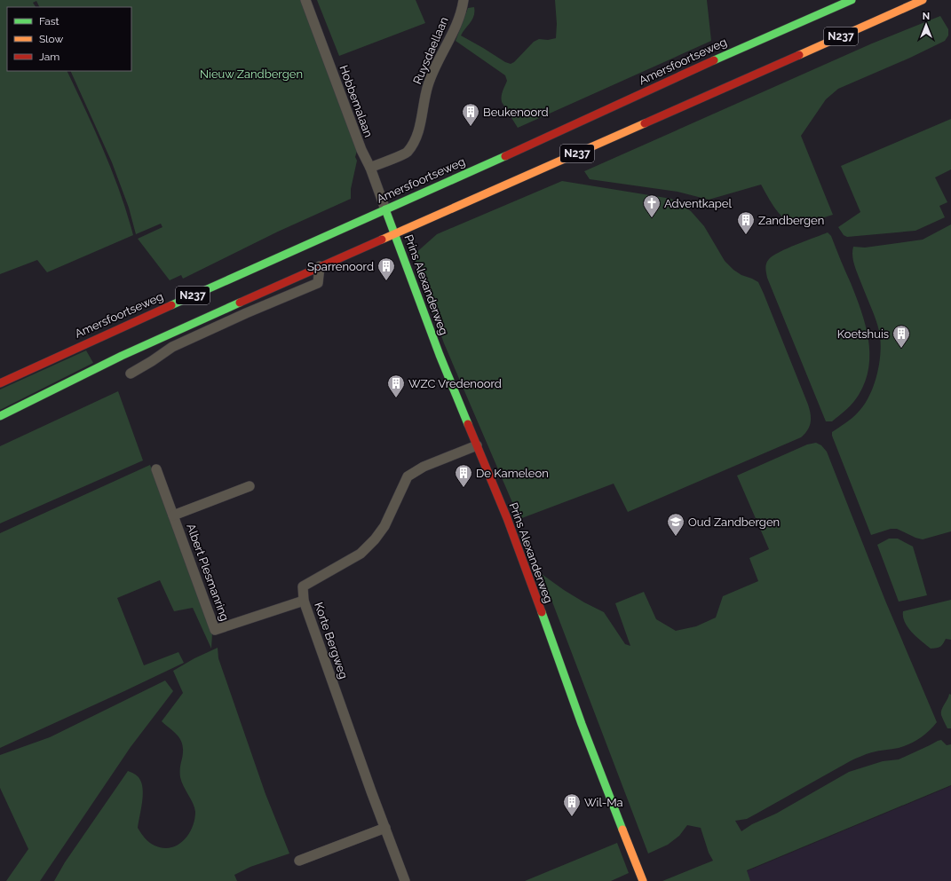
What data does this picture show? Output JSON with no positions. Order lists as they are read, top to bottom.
{
  "streets": {
    "main road": ["N237", "Amersfoortseweg", "Prins Alexanderweg"],
    "street": [
      "Ruysdaellaan",
      "Hobbemalaan",
      "Albert Plesmanring",
      "Korte Bergweg"
    ]
  },
  "crossings": [
    ["N237", "Prins Alexanderweg"],
    ["Ruysdaellaan", "Hobbemalaan"],
    ["Amersfoortseweg", "Hobbemalaan"],
    ["Amersfoortseweg", "Prins Alexanderweg"],
    ["Hobbemalaan", "Prins Alexanderweg"],
    ["Prins Alexanderweg", "Korte Bergweg"],
    ["Albert Plesmanring", "Korte Bergweg"]
  ],
  "parks": ["Nieuw Zandbergen"],
  "places": {
    "building": [
      "Beukenoord",
      "Zandbergen",
      "Sparrenoord",
      "Koetshuis",
      "WZC Vredenoord",
      "De Kameleon",
      "Wil-Ma"
    ],
    "church": ["Adventkapel"],
    "school or university": ["Oud Zandbergen"]
  },
  "legend": ["Fast", "Slow", "Jam"],
  "north": "top"
}
